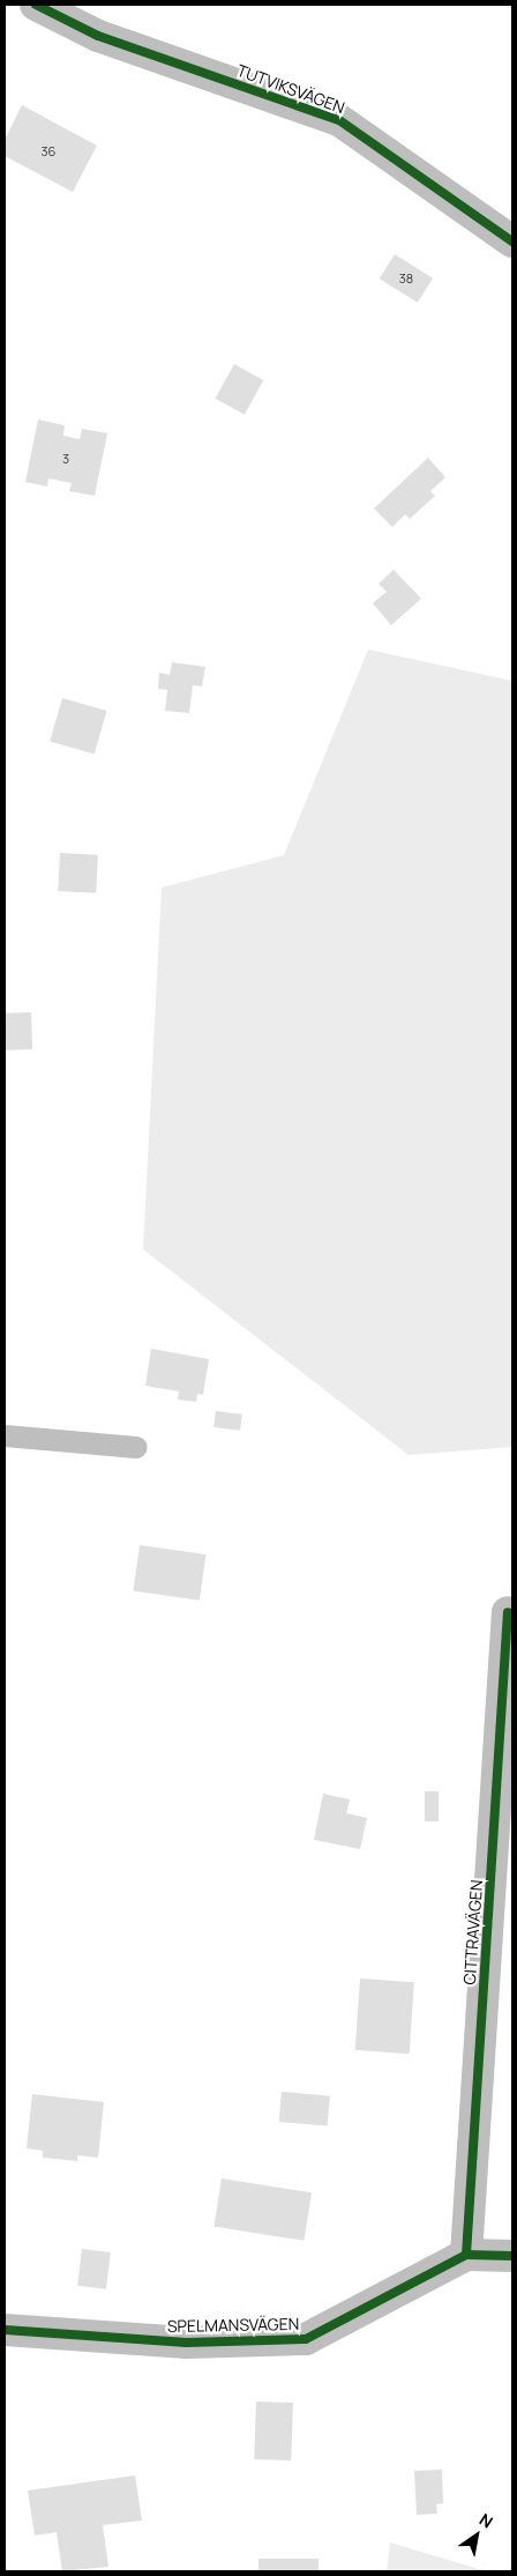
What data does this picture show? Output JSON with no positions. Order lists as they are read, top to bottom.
{
  "streets": {
    "street": ["TUTVIKSVÄGEN", "CITTRAVÄGEN", "SPELMANSVÄGEN"]
  },
  "crossings": [
    ["CITTRAVÄGEN", "SPELMANSVÄGEN"]
  ],
  "house_numbers": ["36", "38", "3"],
  "north": "top right"
}
